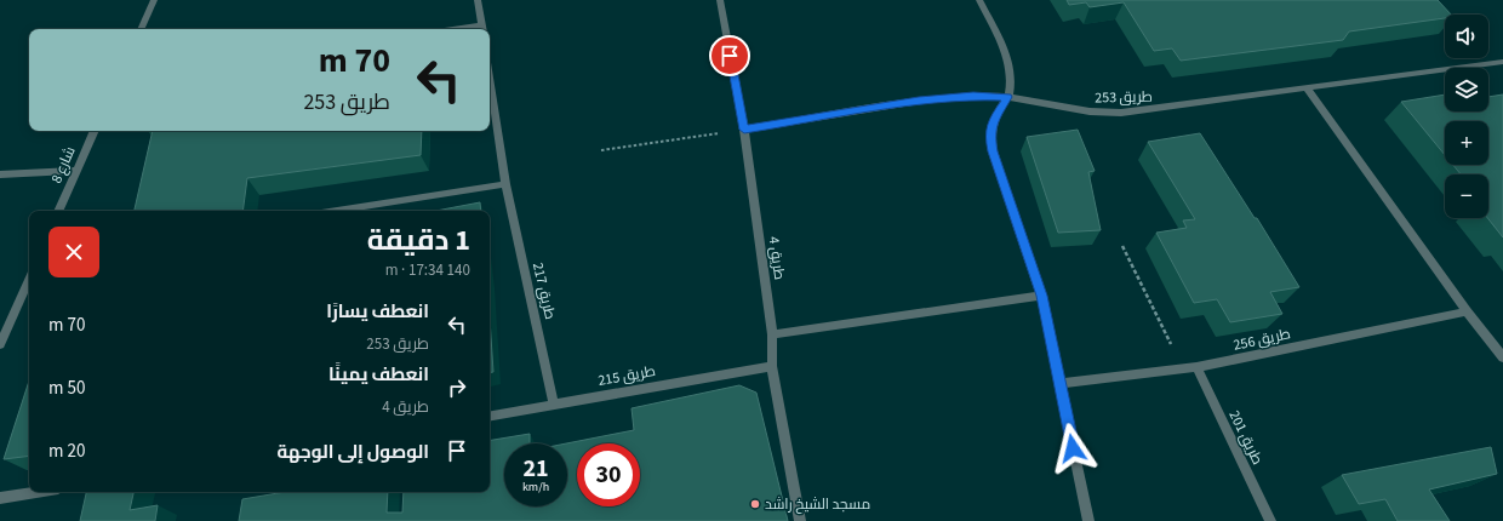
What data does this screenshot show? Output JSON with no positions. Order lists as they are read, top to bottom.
{
  "streets": {
    "street": [
      "طريق 253",
      "شارع 8",
      "طريق 4",
      "طريق 217",
      "طريق 256",
      "طريق 215",
      "طريق 201"
    ]
  },
  "crossings": [
    ["طريق 253", "طريق 4"],
    ["طريق 4", "طريق 215"],
    ["طريق 217", "طريق 215"],
    ["طريق 256", "طريق 201"]
  ],
  "places": ["مسجد الشيخ راشد"],
  "page": {
    "map_buttons": ["+", "−"],
    "turn": ["70 m", "طريق 253"],
    "heading": ["1 دقيقة", "140 m · 17:34"],
    "list": [
      {
        "name": "انعطف يسارًا",
        "note": "طريق 253",
        "value": "70 m"
      },
      {
        "name": "انعطف يمينًا",
        "note": "طريق 4",
        "value": "50 m"
      },
      {
        "name": "الوصول إلى الوجهة",
        "value": "20 m"
      }
    ],
    "speed": "21 km/h",
    "limit": "30"
  }
}
